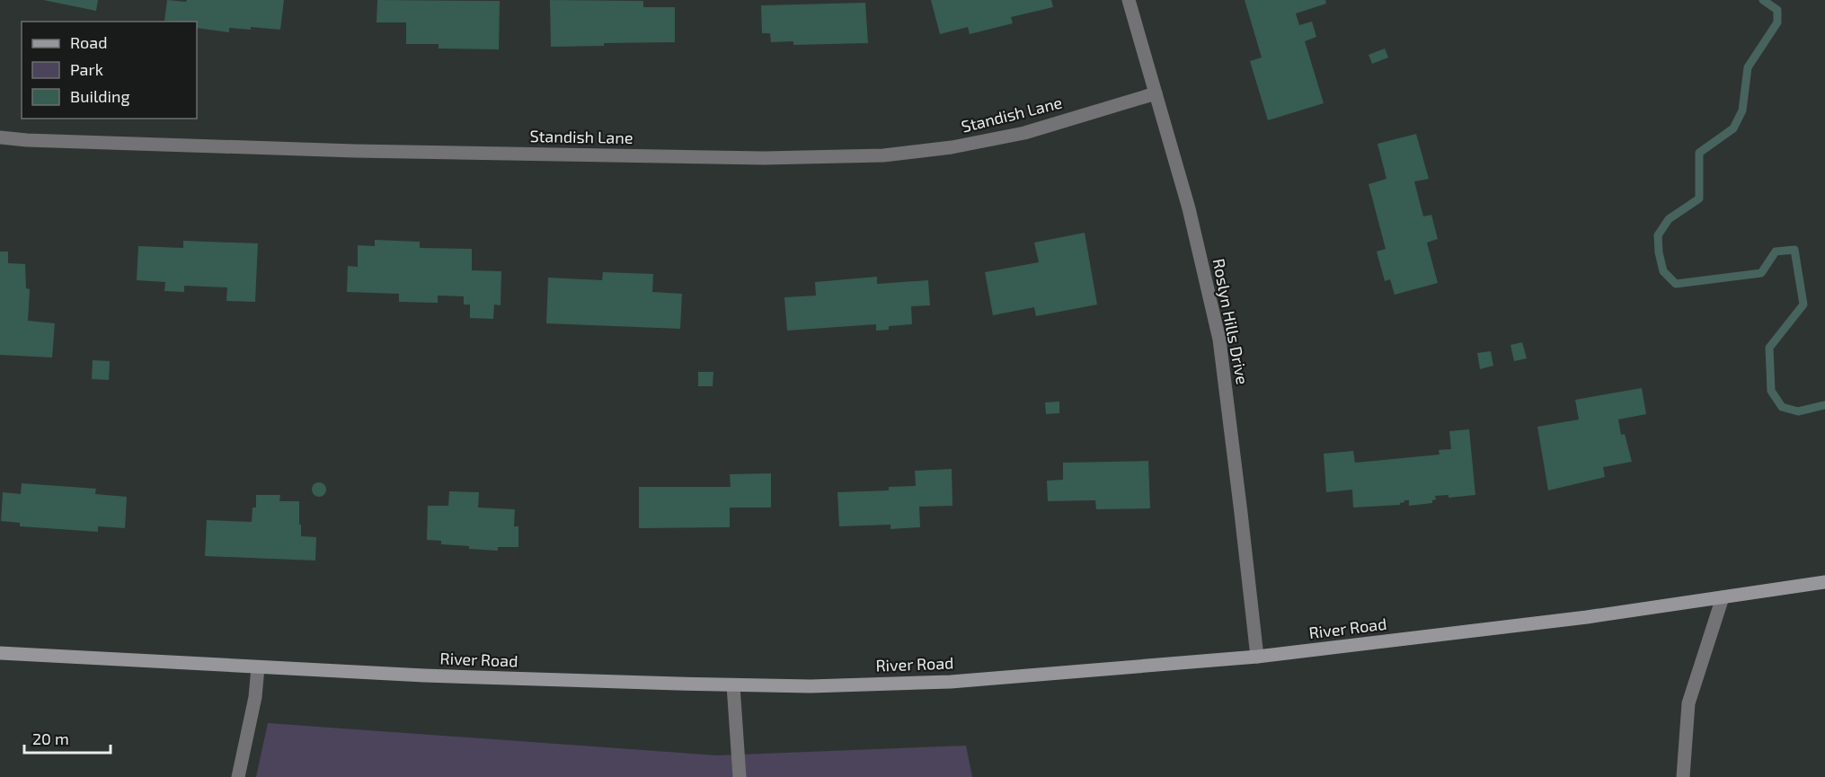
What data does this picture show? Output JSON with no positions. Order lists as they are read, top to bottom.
{
  "streets": {
    "main road": ["River Road"],
    "street": ["Standish Lane", "Roslyn Hills Drive"]
  },
  "crossings": [
    ["Standish Lane", "Roslyn Hills Drive"],
    ["Roslyn Hills Drive", "River Road"]
  ],
  "legend": ["Road", "Park", "Building"],
  "scale_bar": "20 m"
}
